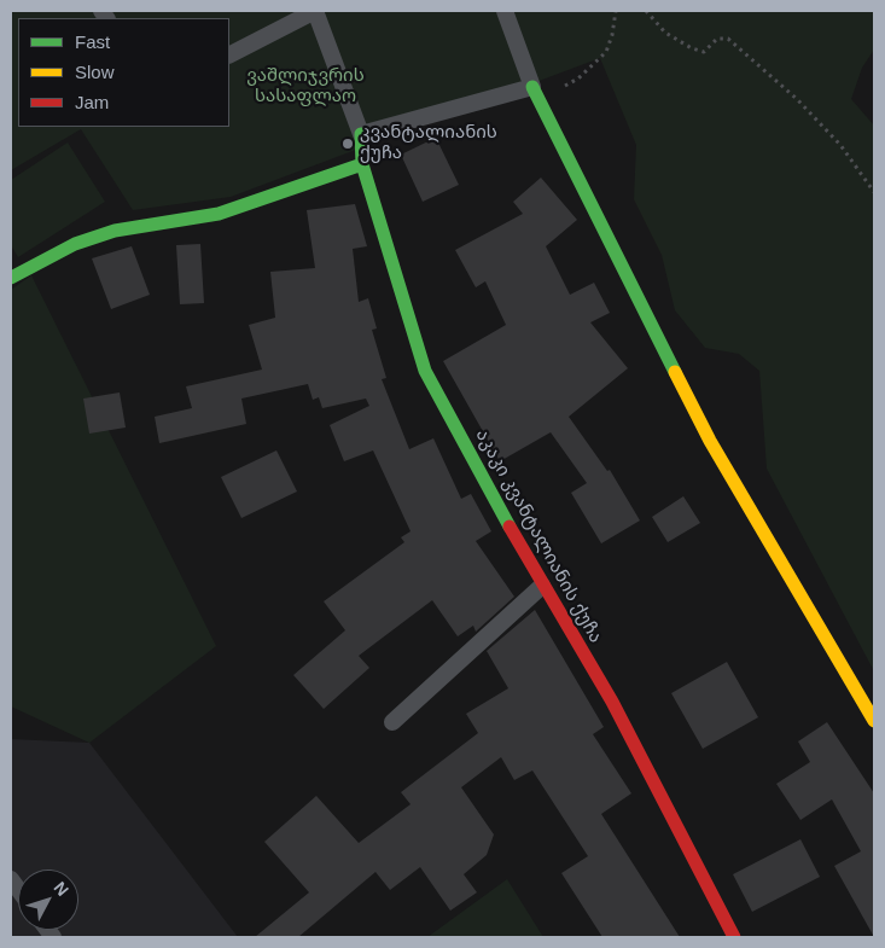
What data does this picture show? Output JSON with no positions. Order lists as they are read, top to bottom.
{
  "streets": {
    "street": ["აკაკი კვანტალიანის ქუჩა"]
  },
  "parks": ["ვაშლიჯვრის სასაფლაო"],
  "places": ["კვანტალიანის ქუჩა"],
  "legend": ["Fast", "Slow", "Jam"],
  "north": "top right"
}
